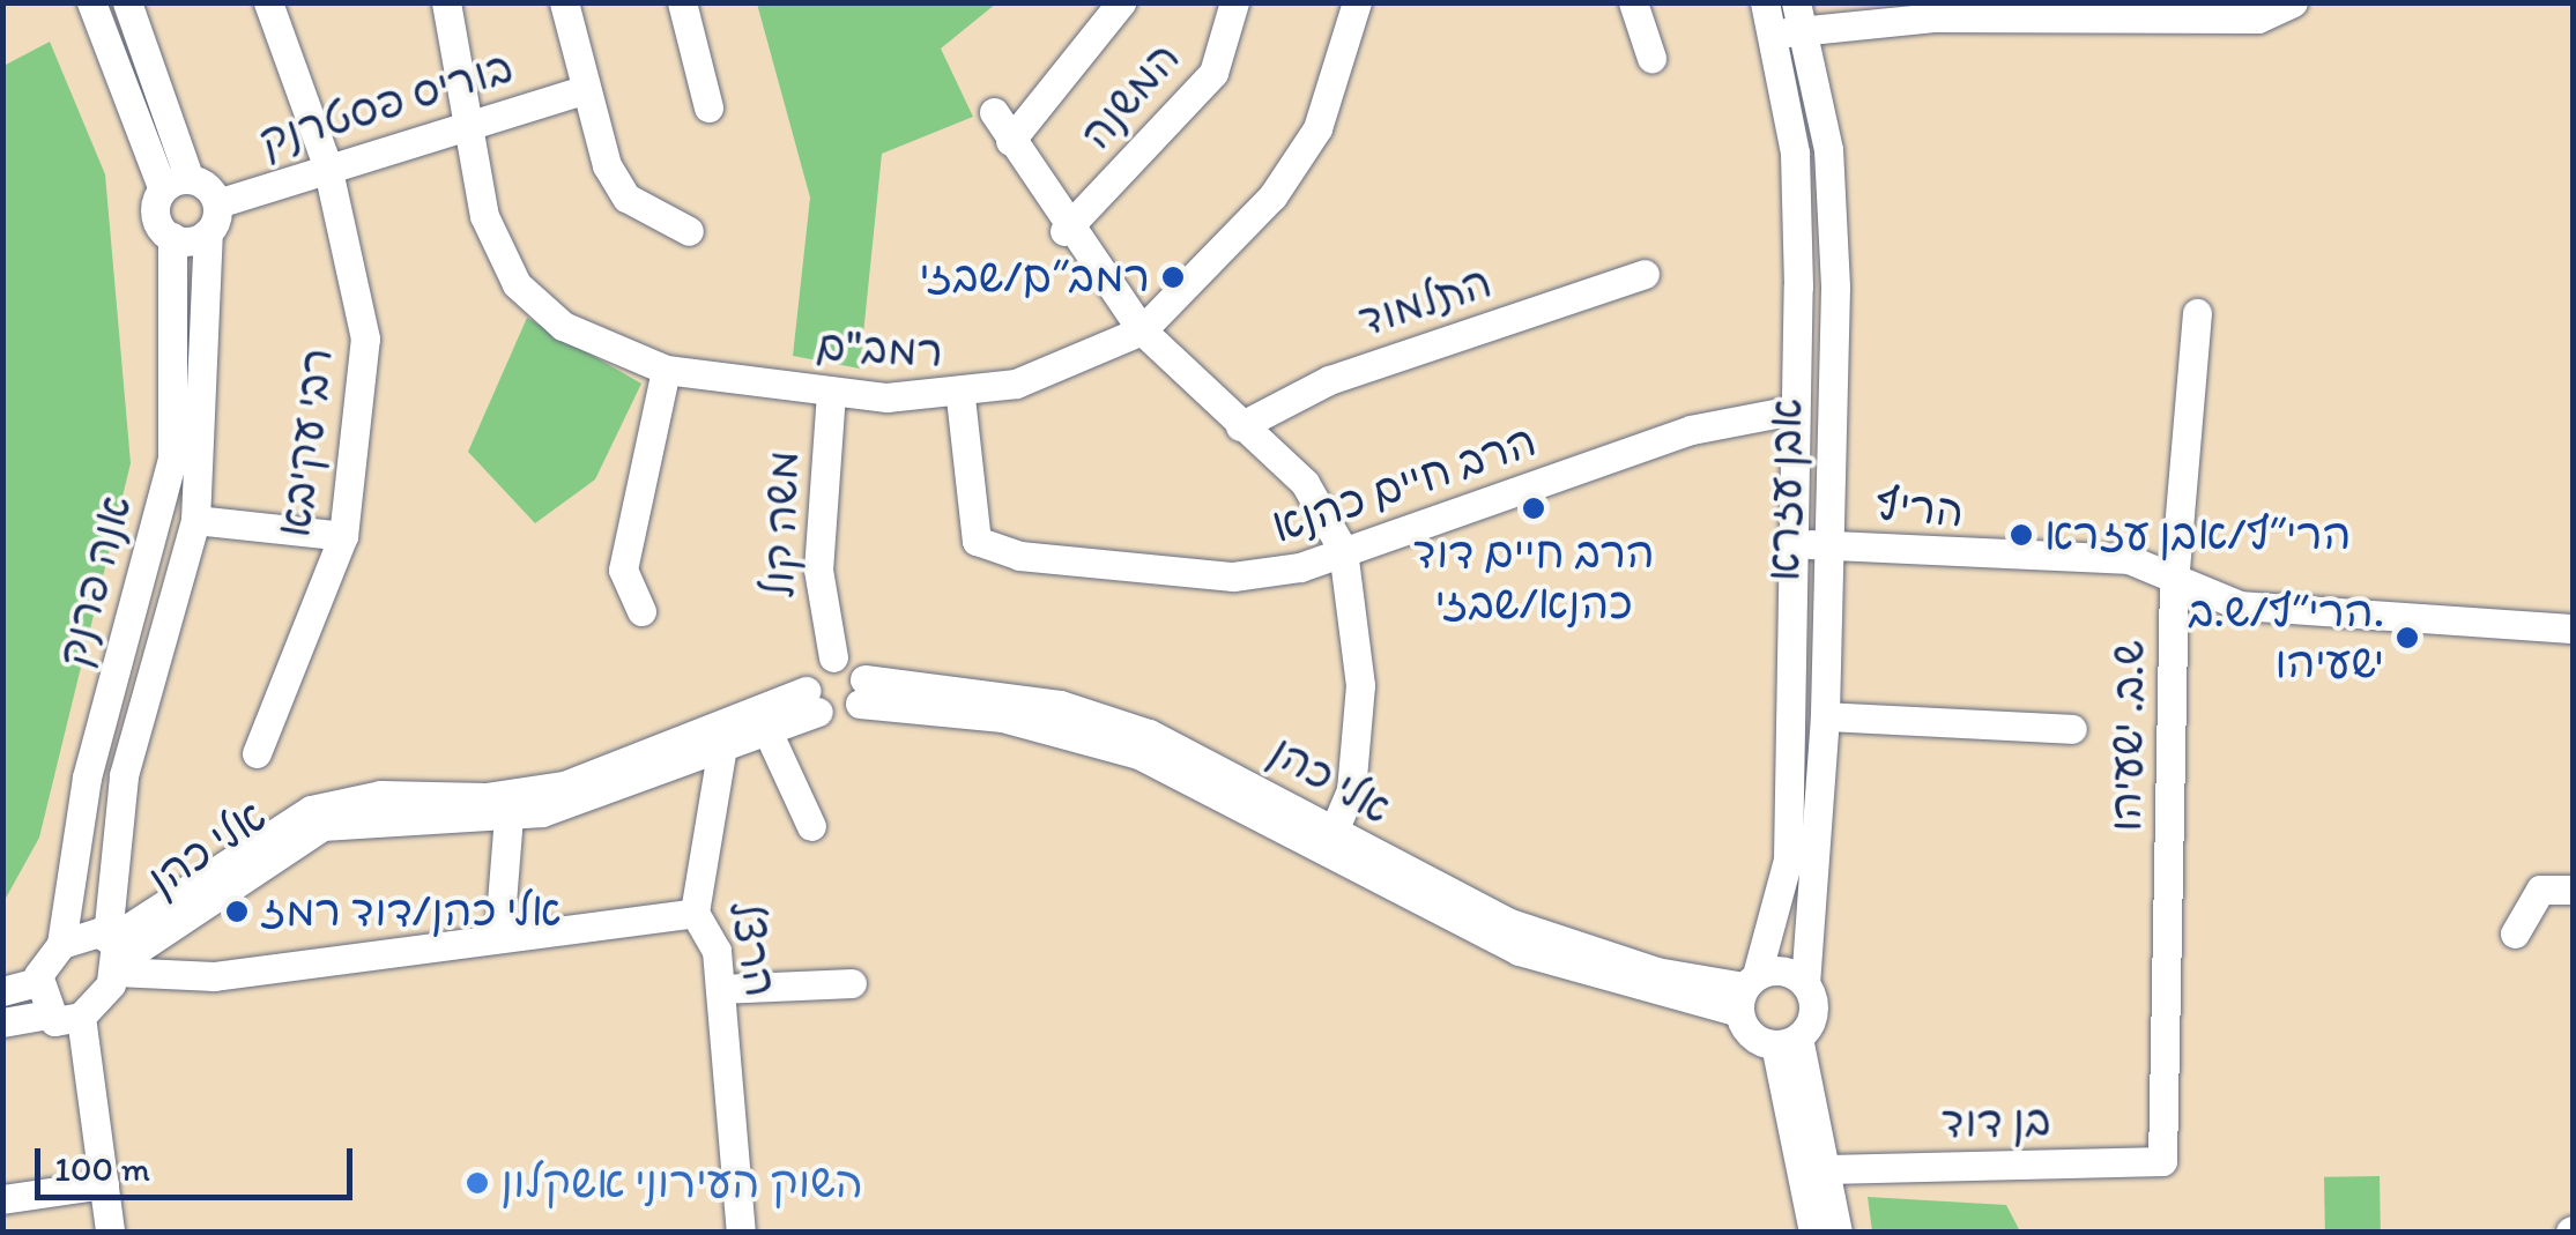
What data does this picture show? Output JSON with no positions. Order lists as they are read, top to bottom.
{
  "streets": {
    "street": [
      "המשנה",
      "בוריס פסטרנק",
      "התלמוד",
      "רמב\"ם",
      "רבי עקיבא",
      "הרב חיים כהנא",
      "אבן עזרא",
      "הריף",
      "משה קול",
      "אנה פרנק",
      "ש.ב. ישעיהו",
      "אלי כהן",
      "הרצל",
      "בן דוד"
    ]
  },
  "crossings": [
    ["בוריס פסטרנק", "רמב\"ם"],
    ["בוריס פסטרנק", "רבי עקיבא"],
    ["בוריס פסטרנק", "אנה פרנק"],
    ["רמב\"ם", "הרב חיים כהנא"],
    ["רמב\"ם", "משה קול"],
    ["הרב חיים כהנא", "אבן עזרא"],
    ["אבן עזרא", "הריף"],
    ["אבן עזרא", "אלי כהן"],
    ["הריף", "ש.ב. ישעיהו"],
    ["אנה פרנק", "אלי כהן"],
    ["ש.ב. ישעיהו", "בן דוד"],
    ["אלי כהן", "הרצל"]
  ],
  "places": [
    "רמב״ם/שבזי",
    "הרב חיים דוד כהנא/שבזי",
    "הרי״ף/אבן עזרא",
    "הרי״ף/ש.ב. ישעיהו",
    "אלי כהן/דוד רמז",
    "השוק העירוני אשקלון"
  ],
  "scale_bar": "100 m"
}
